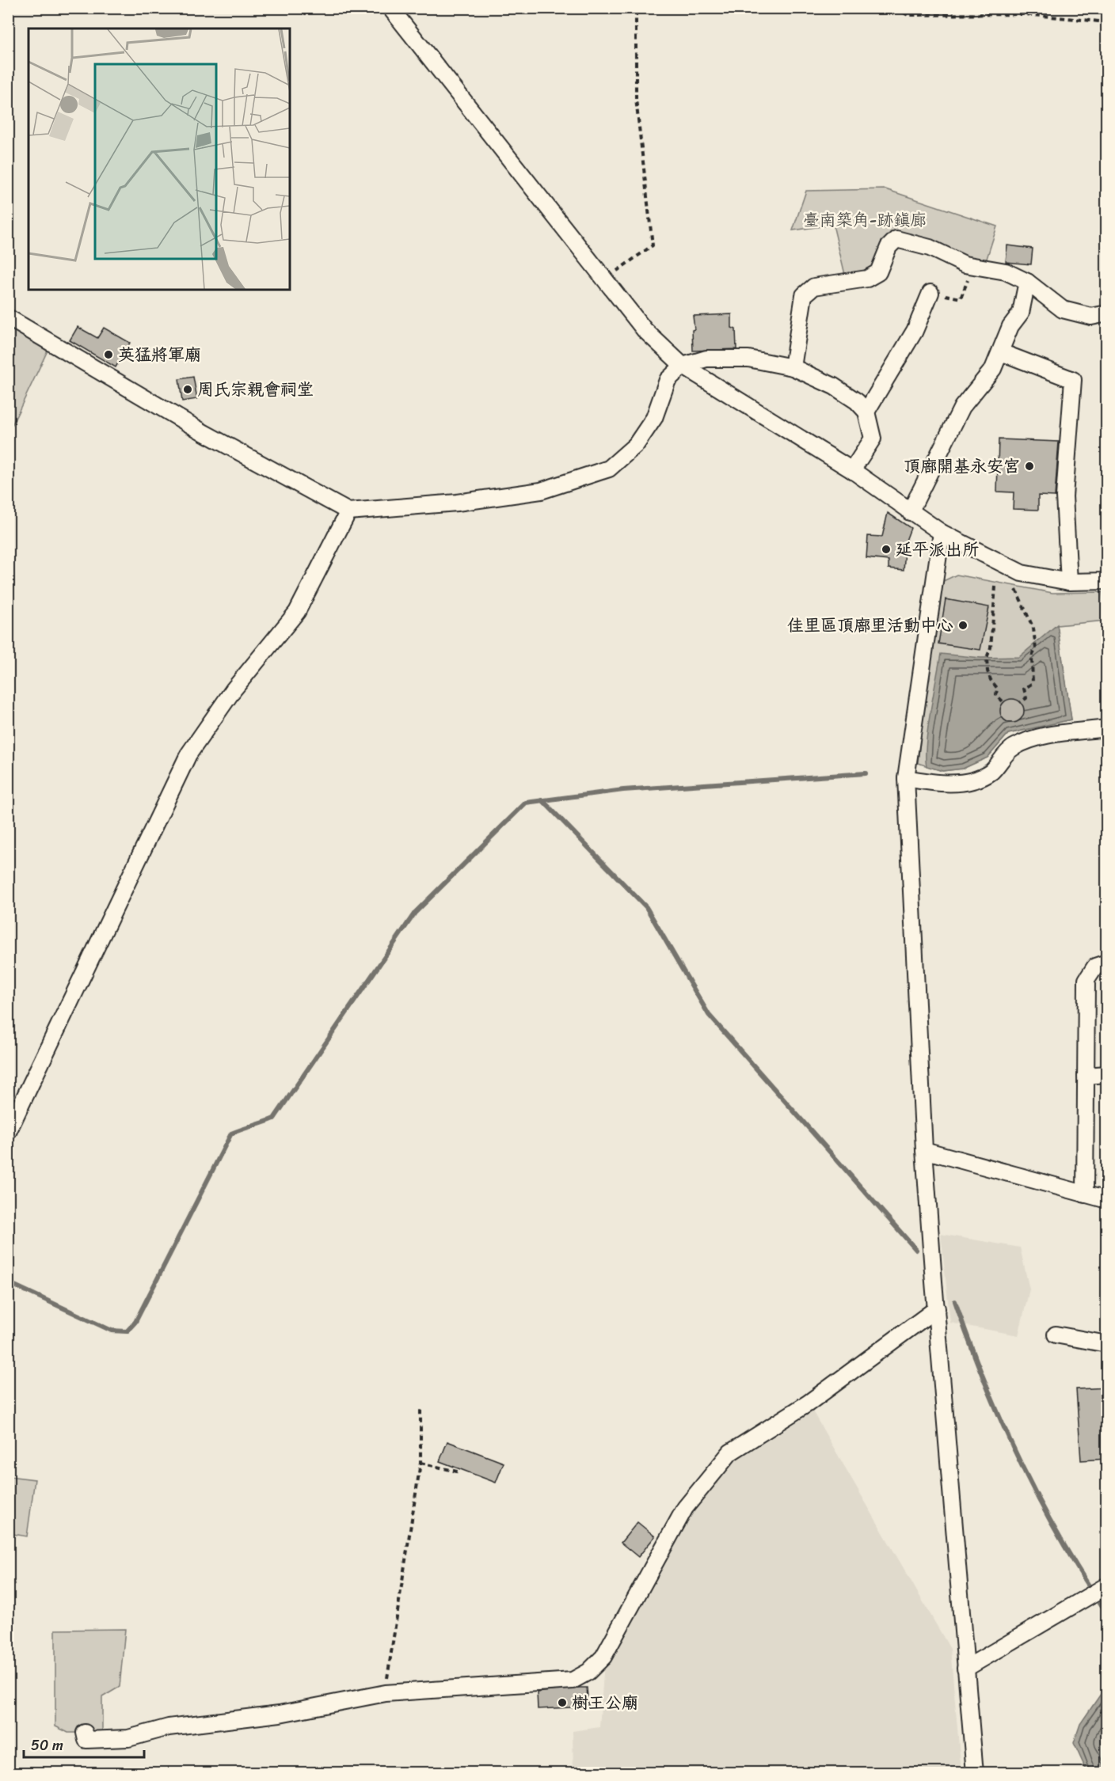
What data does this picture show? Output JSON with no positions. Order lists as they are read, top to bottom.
{
  "parks": ["臺南築角-跡鎮廊"],
  "places": [
    "英猛將軍廟",
    "周氏宗親會祠堂",
    "頂廍開基永安宮",
    "延平派出所",
    "佳里區頂廍里活動中心",
    "樹王公廟"
  ],
  "scale_bar": "50 m"
}
